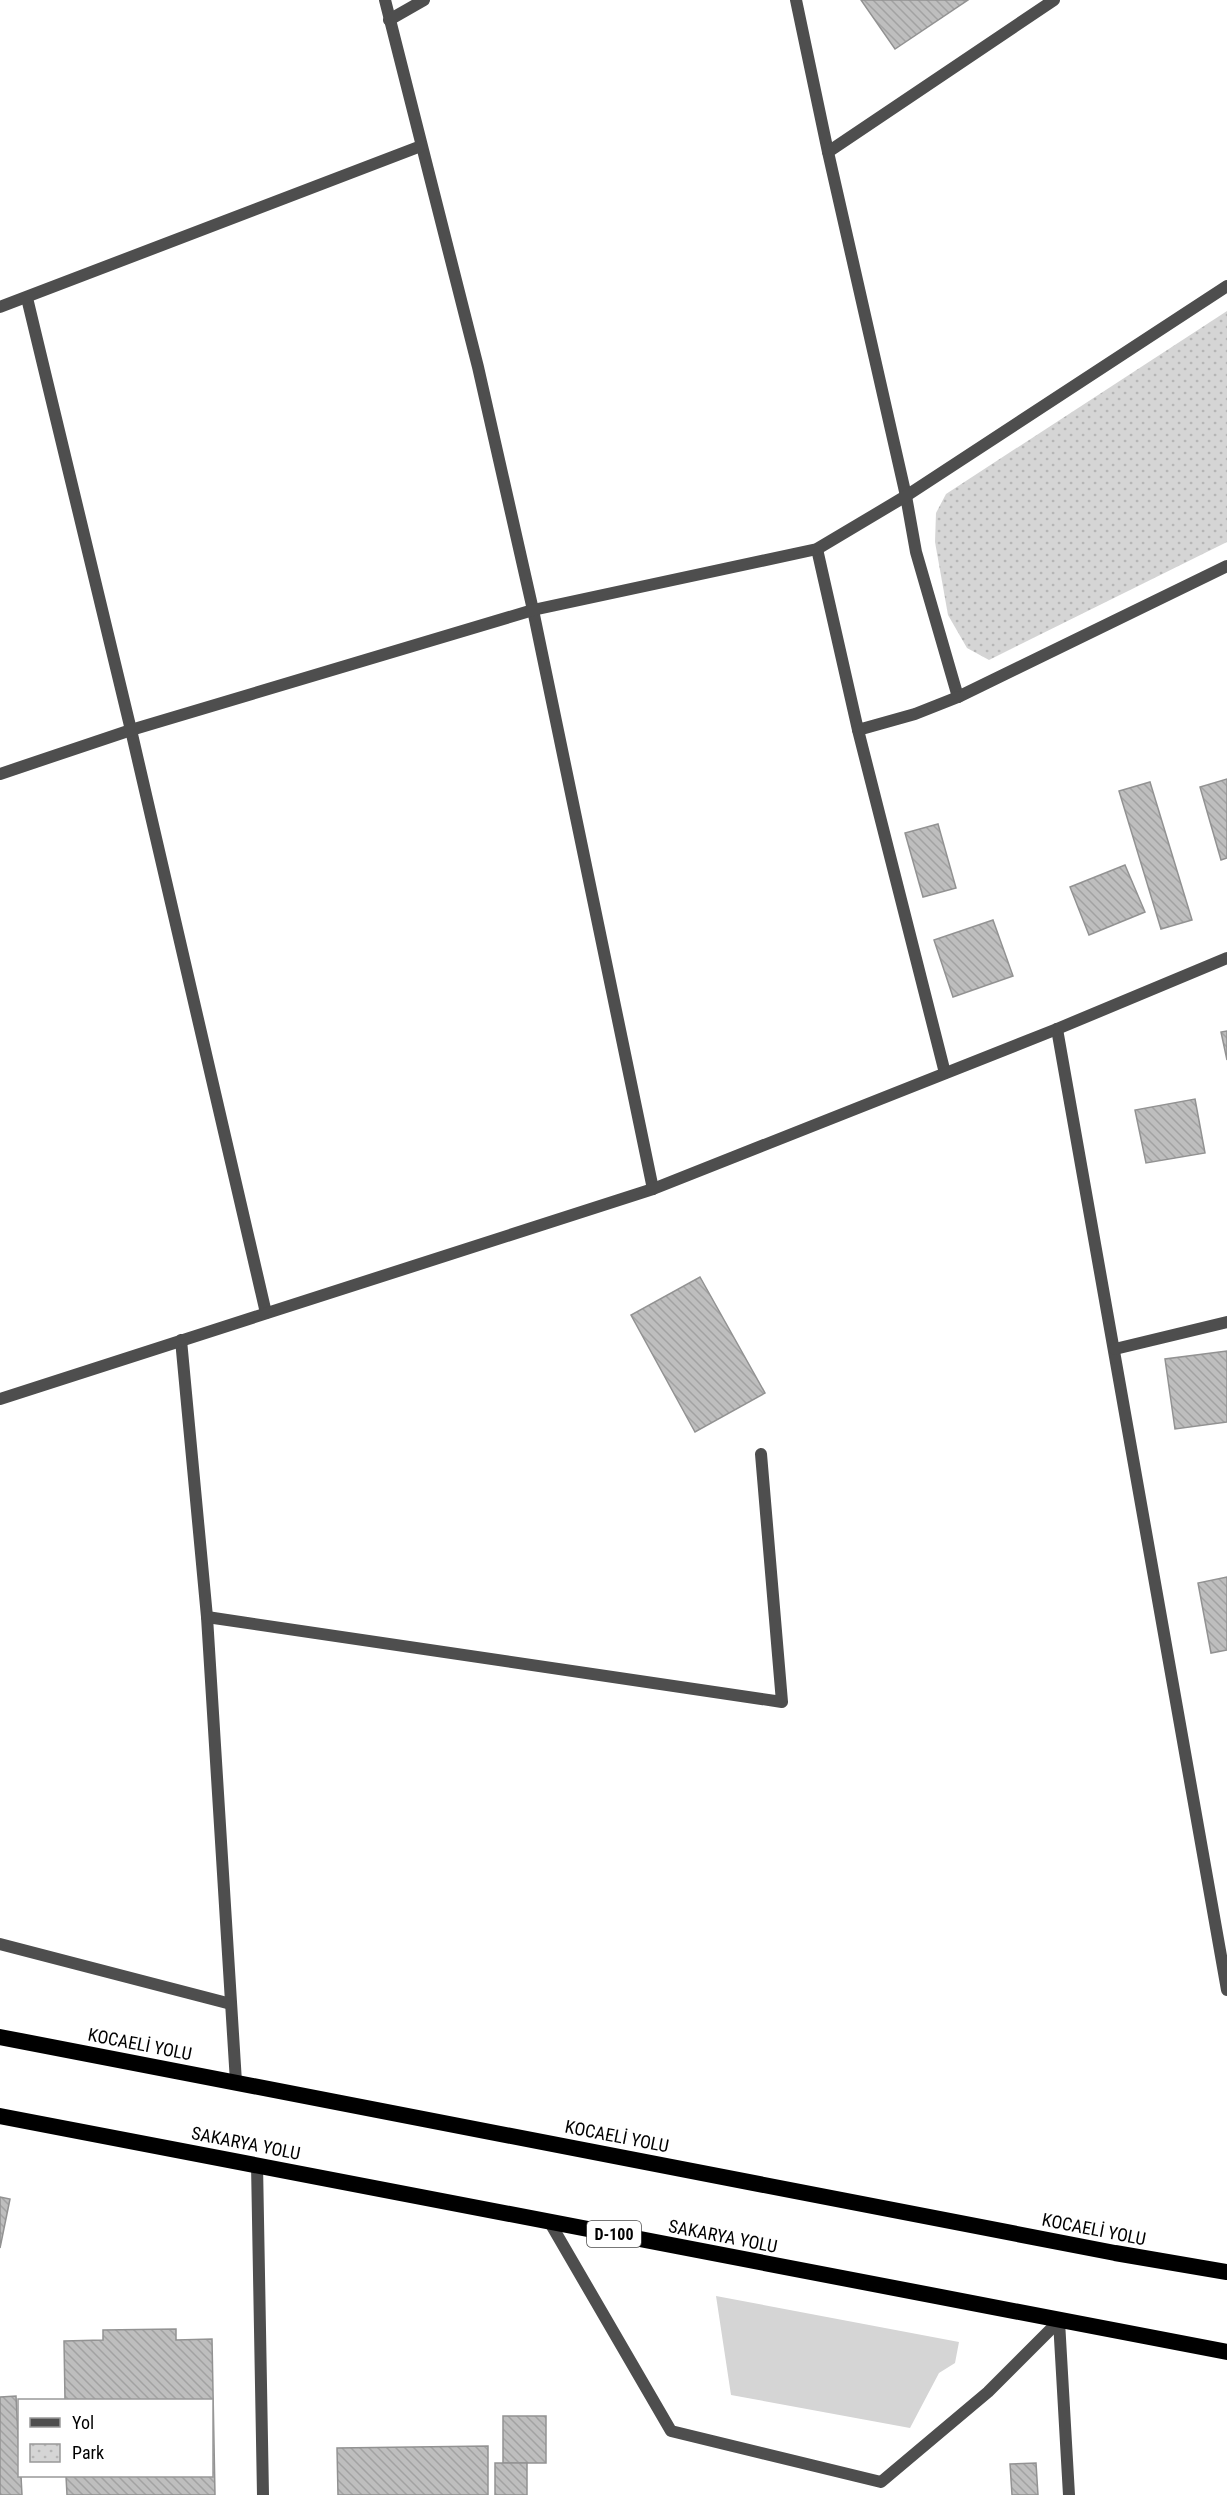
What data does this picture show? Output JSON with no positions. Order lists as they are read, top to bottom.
{
  "streets": {
    "highway": ["KOCAELİ YOLU", "SAKARYA YOLU", "D-100"]
  },
  "legend": ["Yol", "Park"]
}
